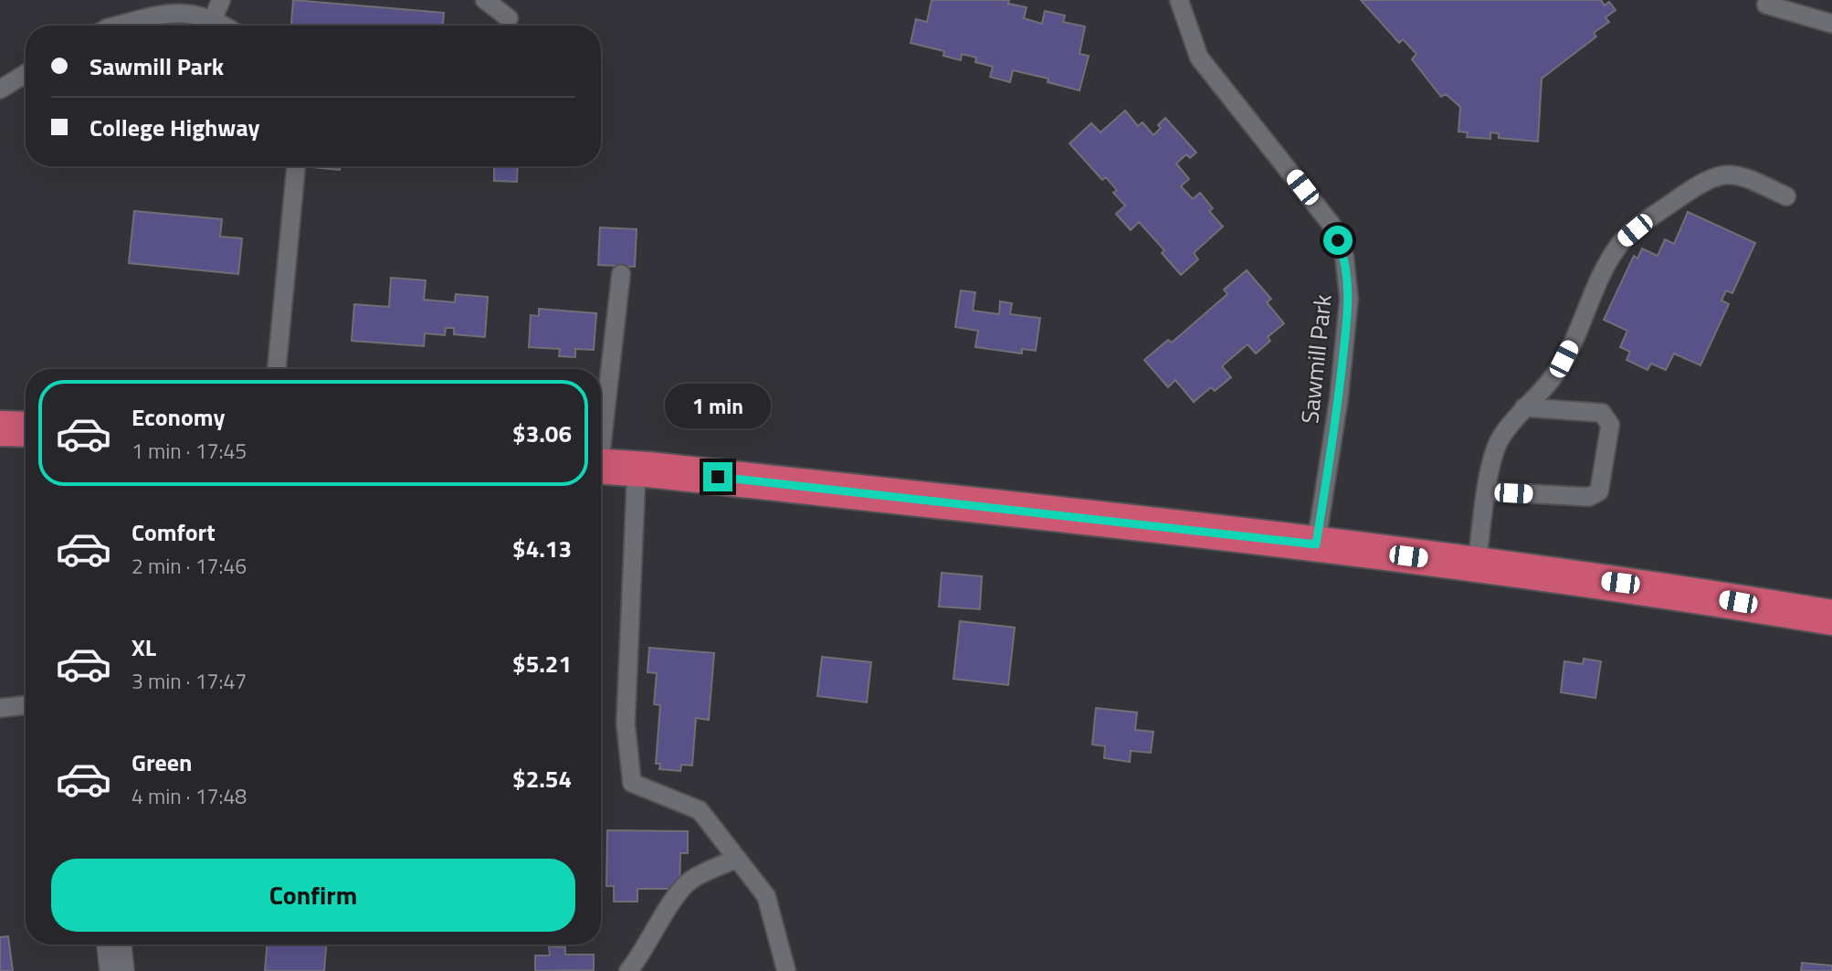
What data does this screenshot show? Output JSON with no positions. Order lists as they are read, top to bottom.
{
  "streets": {
    "lane": ["Sawmill Park"]
  },
  "page": {
    "banner": ["Sawmill Park", "College Highway"],
    "list": [
      {
        "name": "Economy",
        "note": "1 min · 17:45",
        "value": "$3.06"
      },
      {
        "name": "Comfort",
        "note": "2 min · 17:46",
        "value": "$4.13"
      },
      {
        "name": "XL",
        "note": "3 min · 17:47",
        "value": "$5.21"
      },
      {
        "name": "Green",
        "note": "4 min · 17:48",
        "value": "$2.54"
      }
    ],
    "bubble": "1 min",
    "buttons": "Confirm"
  }
}
